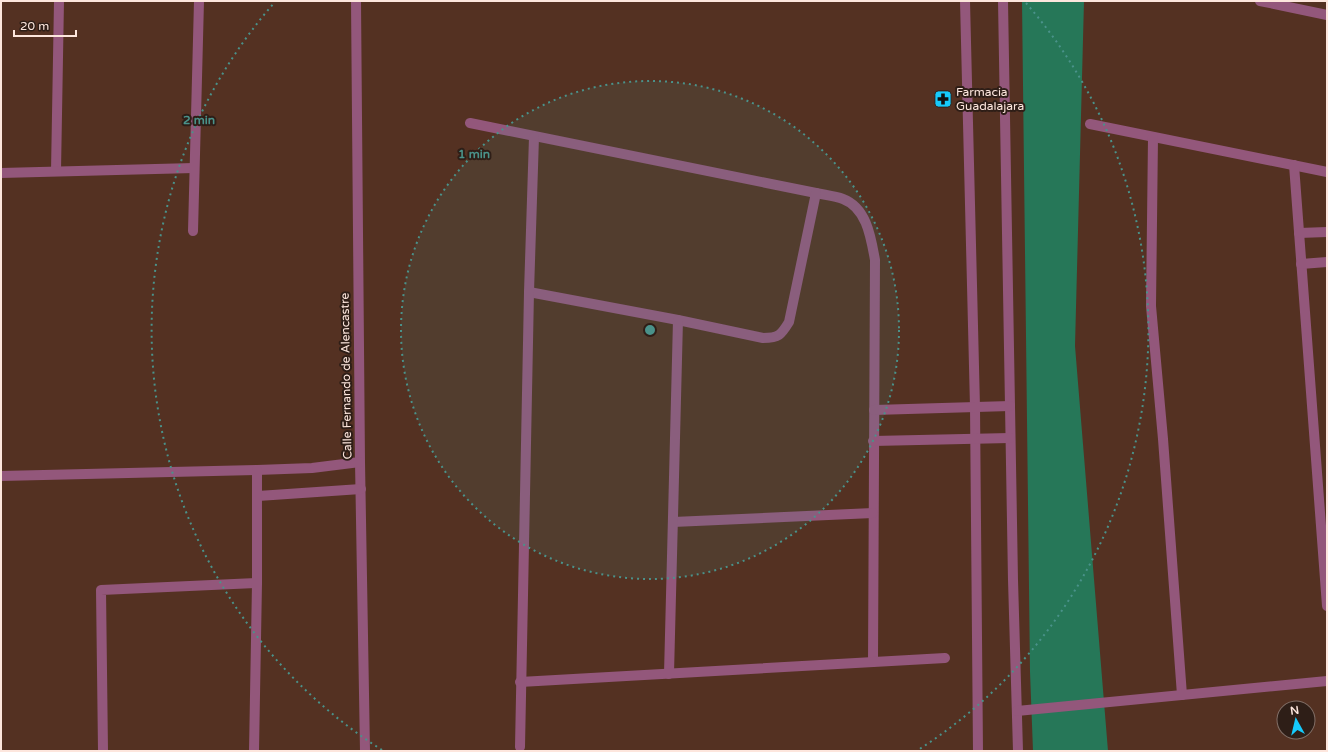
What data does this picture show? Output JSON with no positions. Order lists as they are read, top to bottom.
{
  "streets": {
    "street": ["Calle Fernando de Alencastre"]
  },
  "places": {
    "pharmacy": ["Farmacia Guadalajara"]
  },
  "scale_bar": "20 m",
  "north": "top",
  "rings": ["2 min", "1 min"]
}
